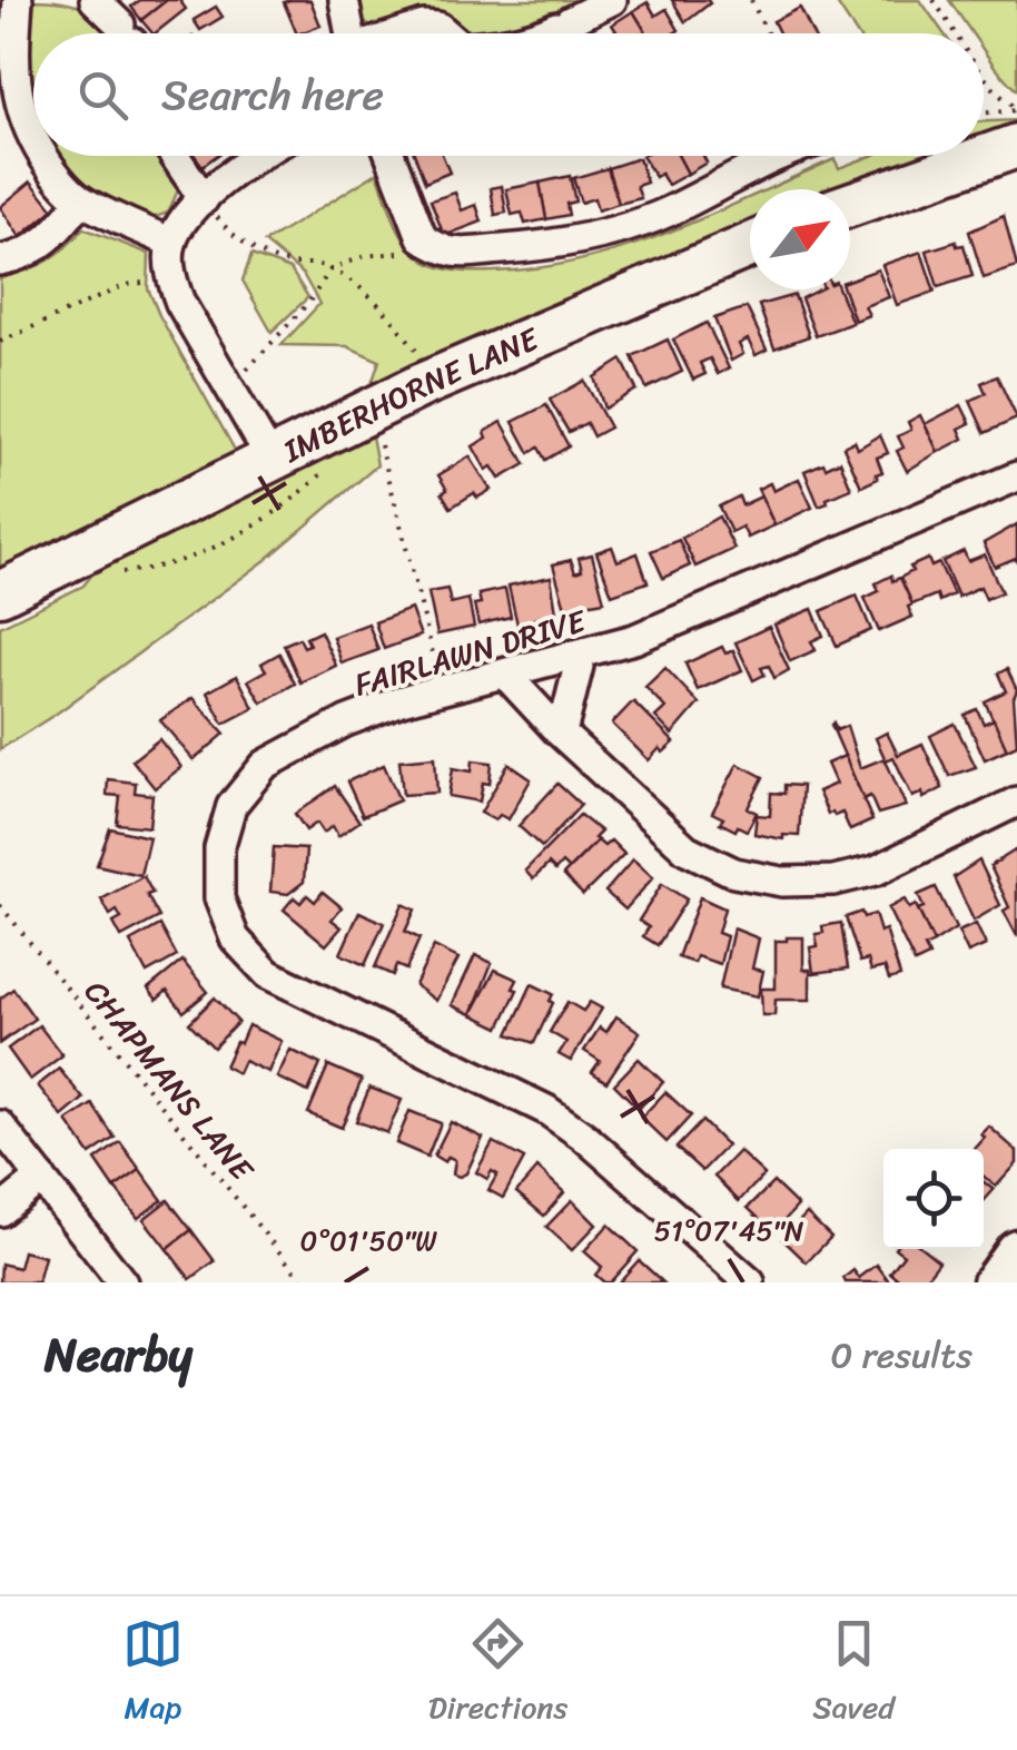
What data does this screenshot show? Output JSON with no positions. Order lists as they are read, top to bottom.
{
  "streets": {
    "street": ["IMBERHORNE LANE", "FAIRLAWN DRIVE"],
    "path": ["CHAPMANS LANE"]
  },
  "north": "top right",
  "page": {
    "search": "Search here",
    "heading": ["Nearby", "0 results"],
    "nav": ["Map", "Directions", "Saved"]
  },
  "coordinates": ["51°07'45\"N", "0°01'50\"W"]
}
